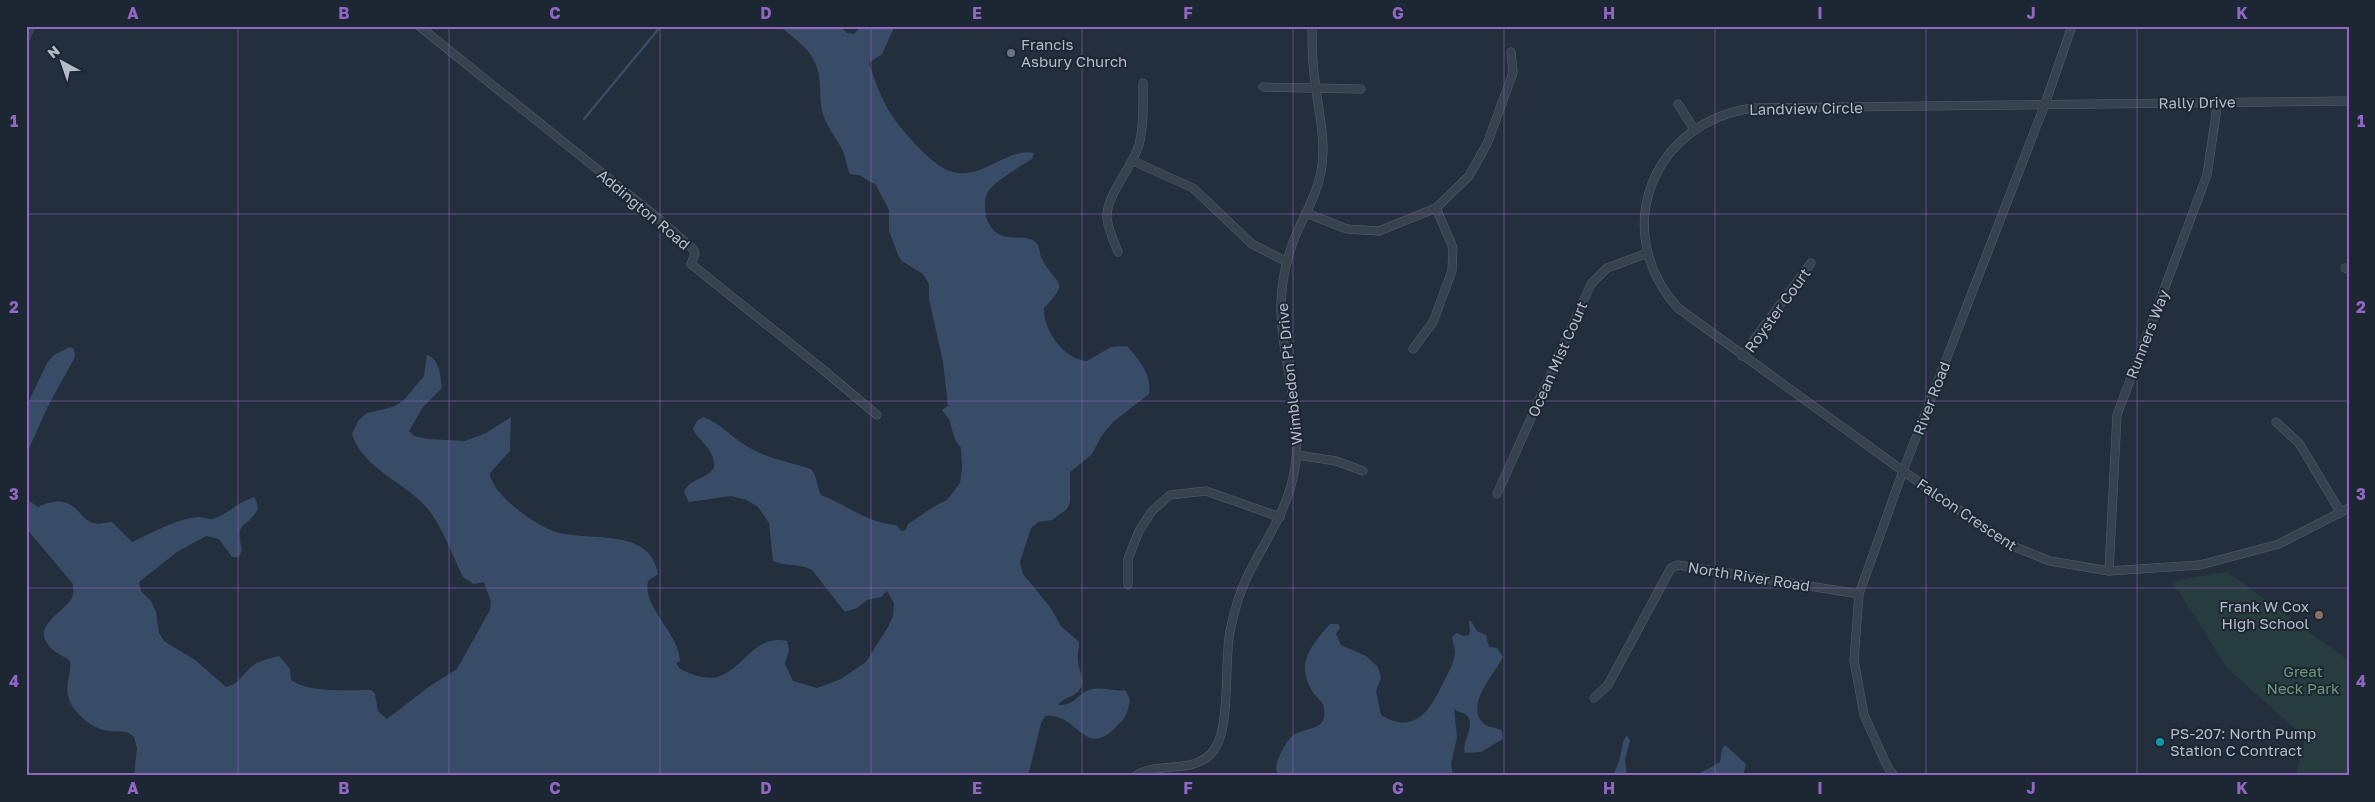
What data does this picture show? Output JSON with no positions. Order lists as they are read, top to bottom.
{
  "streets": {
    "street": [
      "Rally Drive",
      "Landview Circle",
      "Addington Road",
      "Royster Court",
      "Runners Way",
      "Ocean Mist Court",
      "Wimbledon Pt Drive",
      "River Road",
      "Falcon Crescent",
      "North River Road"
    ]
  },
  "crossings": [
    ["Rally Drive", "Landview Circle"],
    ["Rally Drive", "Runners Way"],
    ["Rally Drive", "River Road"],
    ["Landview Circle", "Royster Court"],
    ["Landview Circle", "Ocean Mist Court"],
    ["Landview Circle", "River Road"],
    ["Landview Circle", "Falcon Crescent"],
    ["Runners Way", "Falcon Crescent"],
    ["River Road", "Falcon Crescent"],
    ["River Road", "North River Road"]
  ],
  "parks": ["Great Neck Park"],
  "places": ["Francis Asbury Church", "Frank W Cox High School", "PS-207: North Pump Station C Contract"],
  "north": "top left",
  "grid": {
    "columns": [
      "A",
      "B",
      "C",
      "D",
      "E",
      "F",
      "G",
      "H",
      "I",
      "J",
      "K"
    ],
    "rows": [
      "1",
      "2",
      "3",
      "4"
    ]
  }
}
